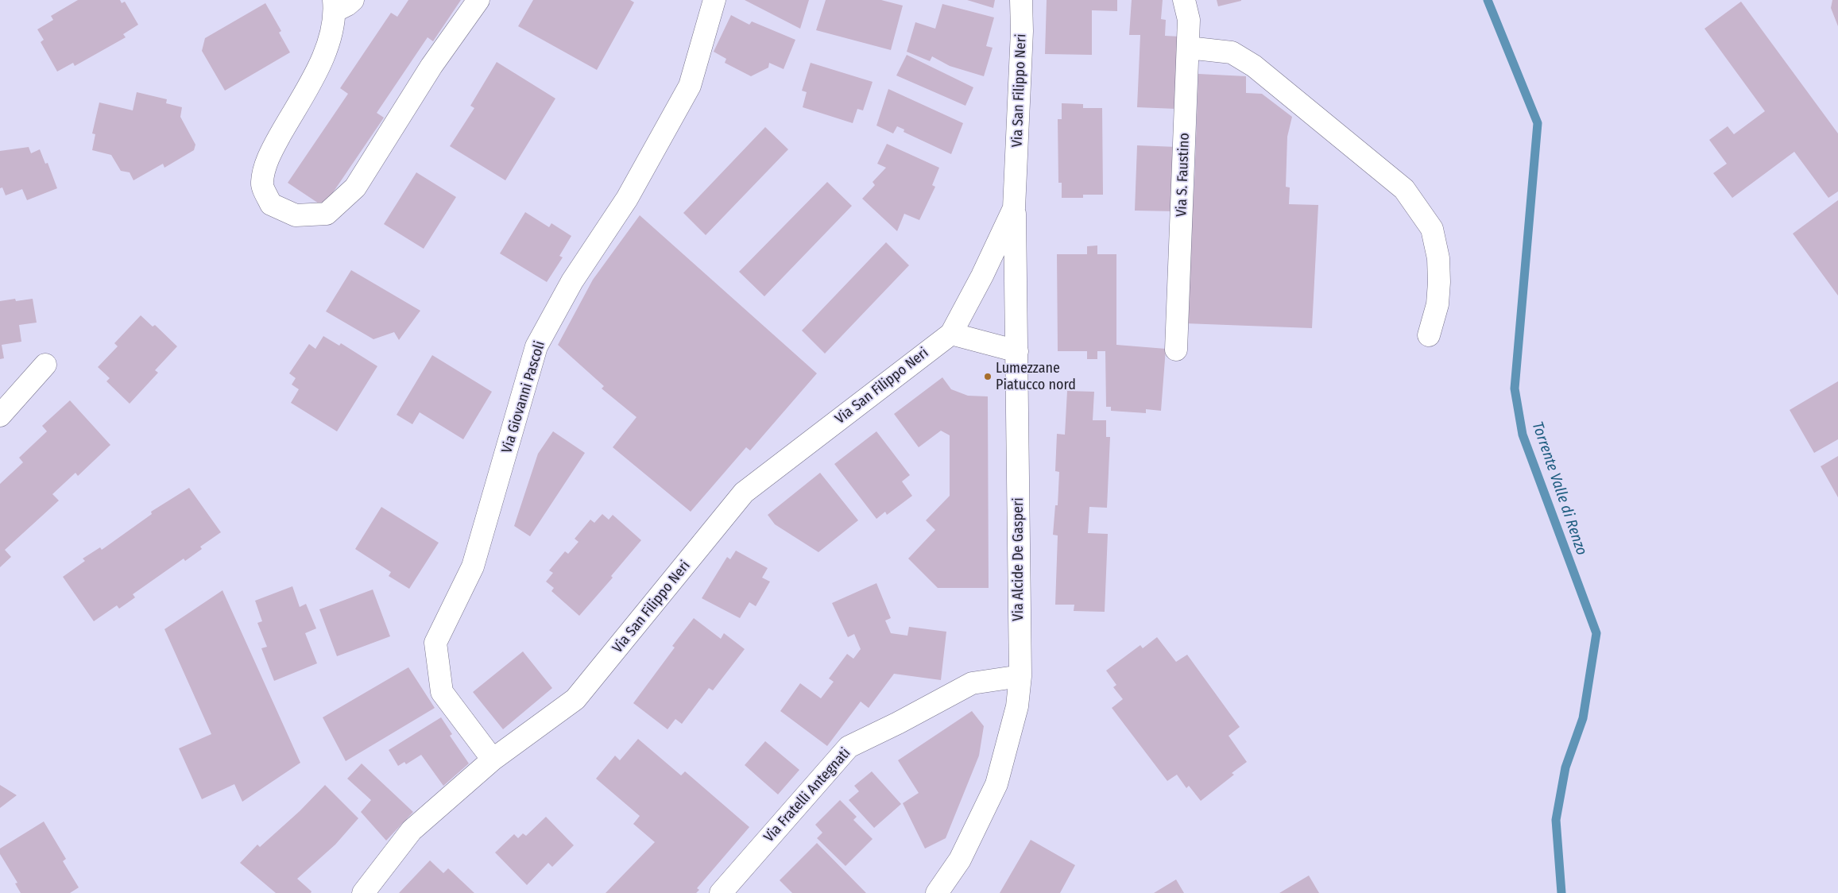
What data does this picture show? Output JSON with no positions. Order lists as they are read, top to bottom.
{
  "streets": {
    "street": [
      "Via San Filippo Neri",
      "Via S. Faustino",
      "Via Giovanni Pascoli",
      "Via Alcide De Gasperi",
      "Via Fratelli Antegnati"
    ]
  },
  "crossings": [
    ["Via San Filippo Neri", "Via Giovanni Pascoli"],
    ["Via San Filippo Neri", "Via Alcide De Gasperi"],
    ["Via Alcide De Gasperi", "Via Fratelli Antegnati"]
  ],
  "water": ["Torrente Valle di Renzo"],
  "places": ["Lumezzane Piatucco nord"]
}
